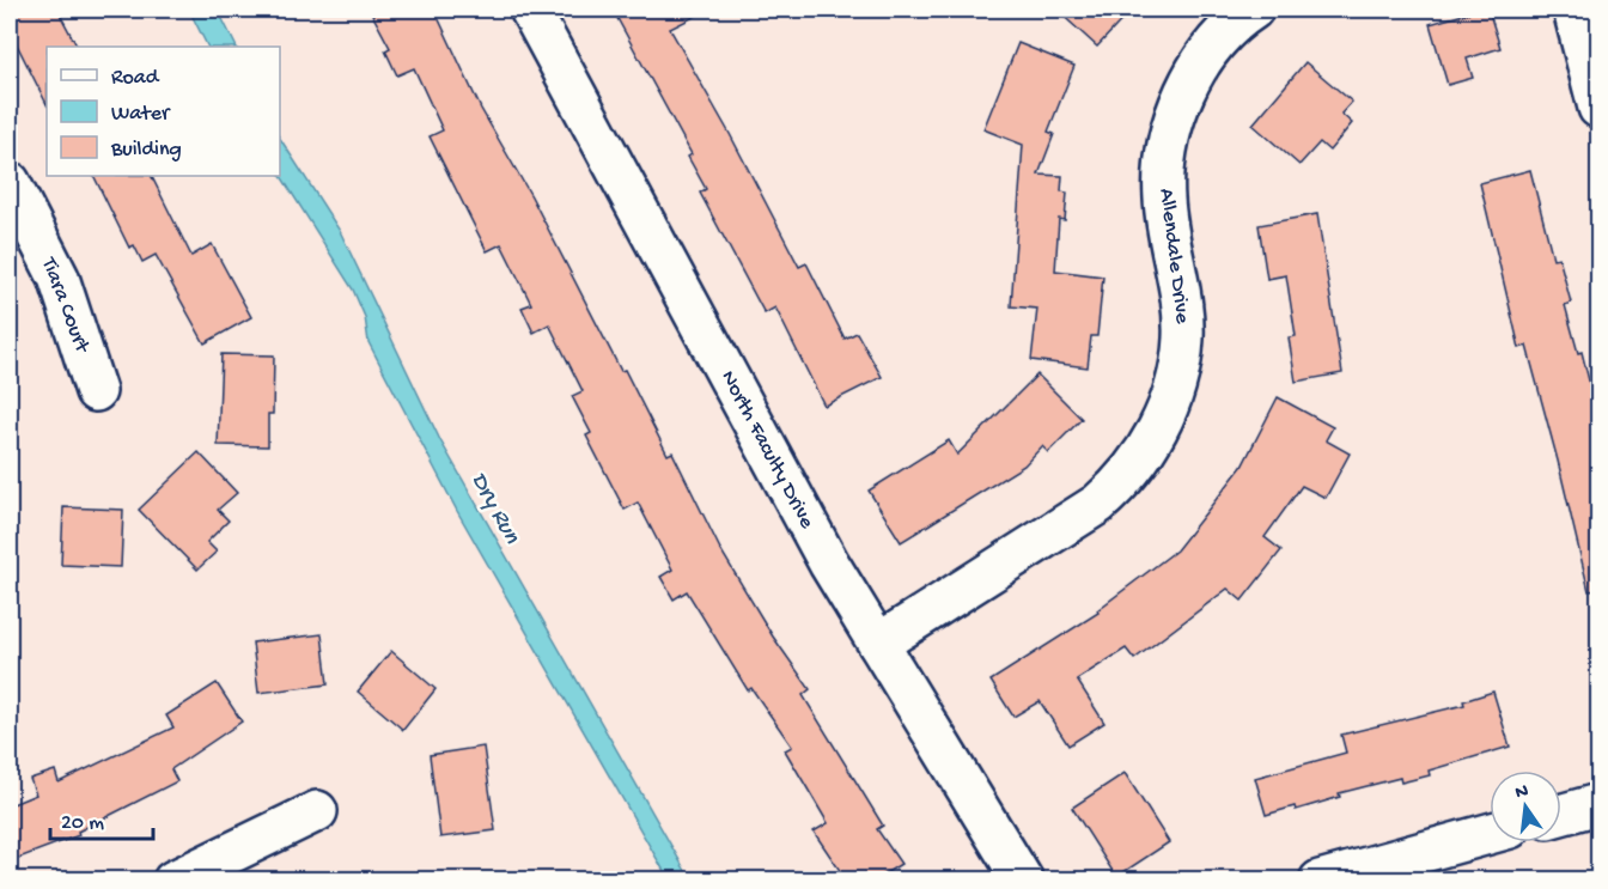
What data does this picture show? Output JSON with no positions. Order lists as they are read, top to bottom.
{
  "streets": {
    "street": ["Allendale Drive", "Tiara Court", "North Faculty Drive"]
  },
  "crossings": [
    ["Allendale Drive", "North Faculty Drive"]
  ],
  "water": ["Dry Run"],
  "legend": ["Road", "Water", "Building"],
  "scale_bar": "20 m",
  "north": "top"
}
